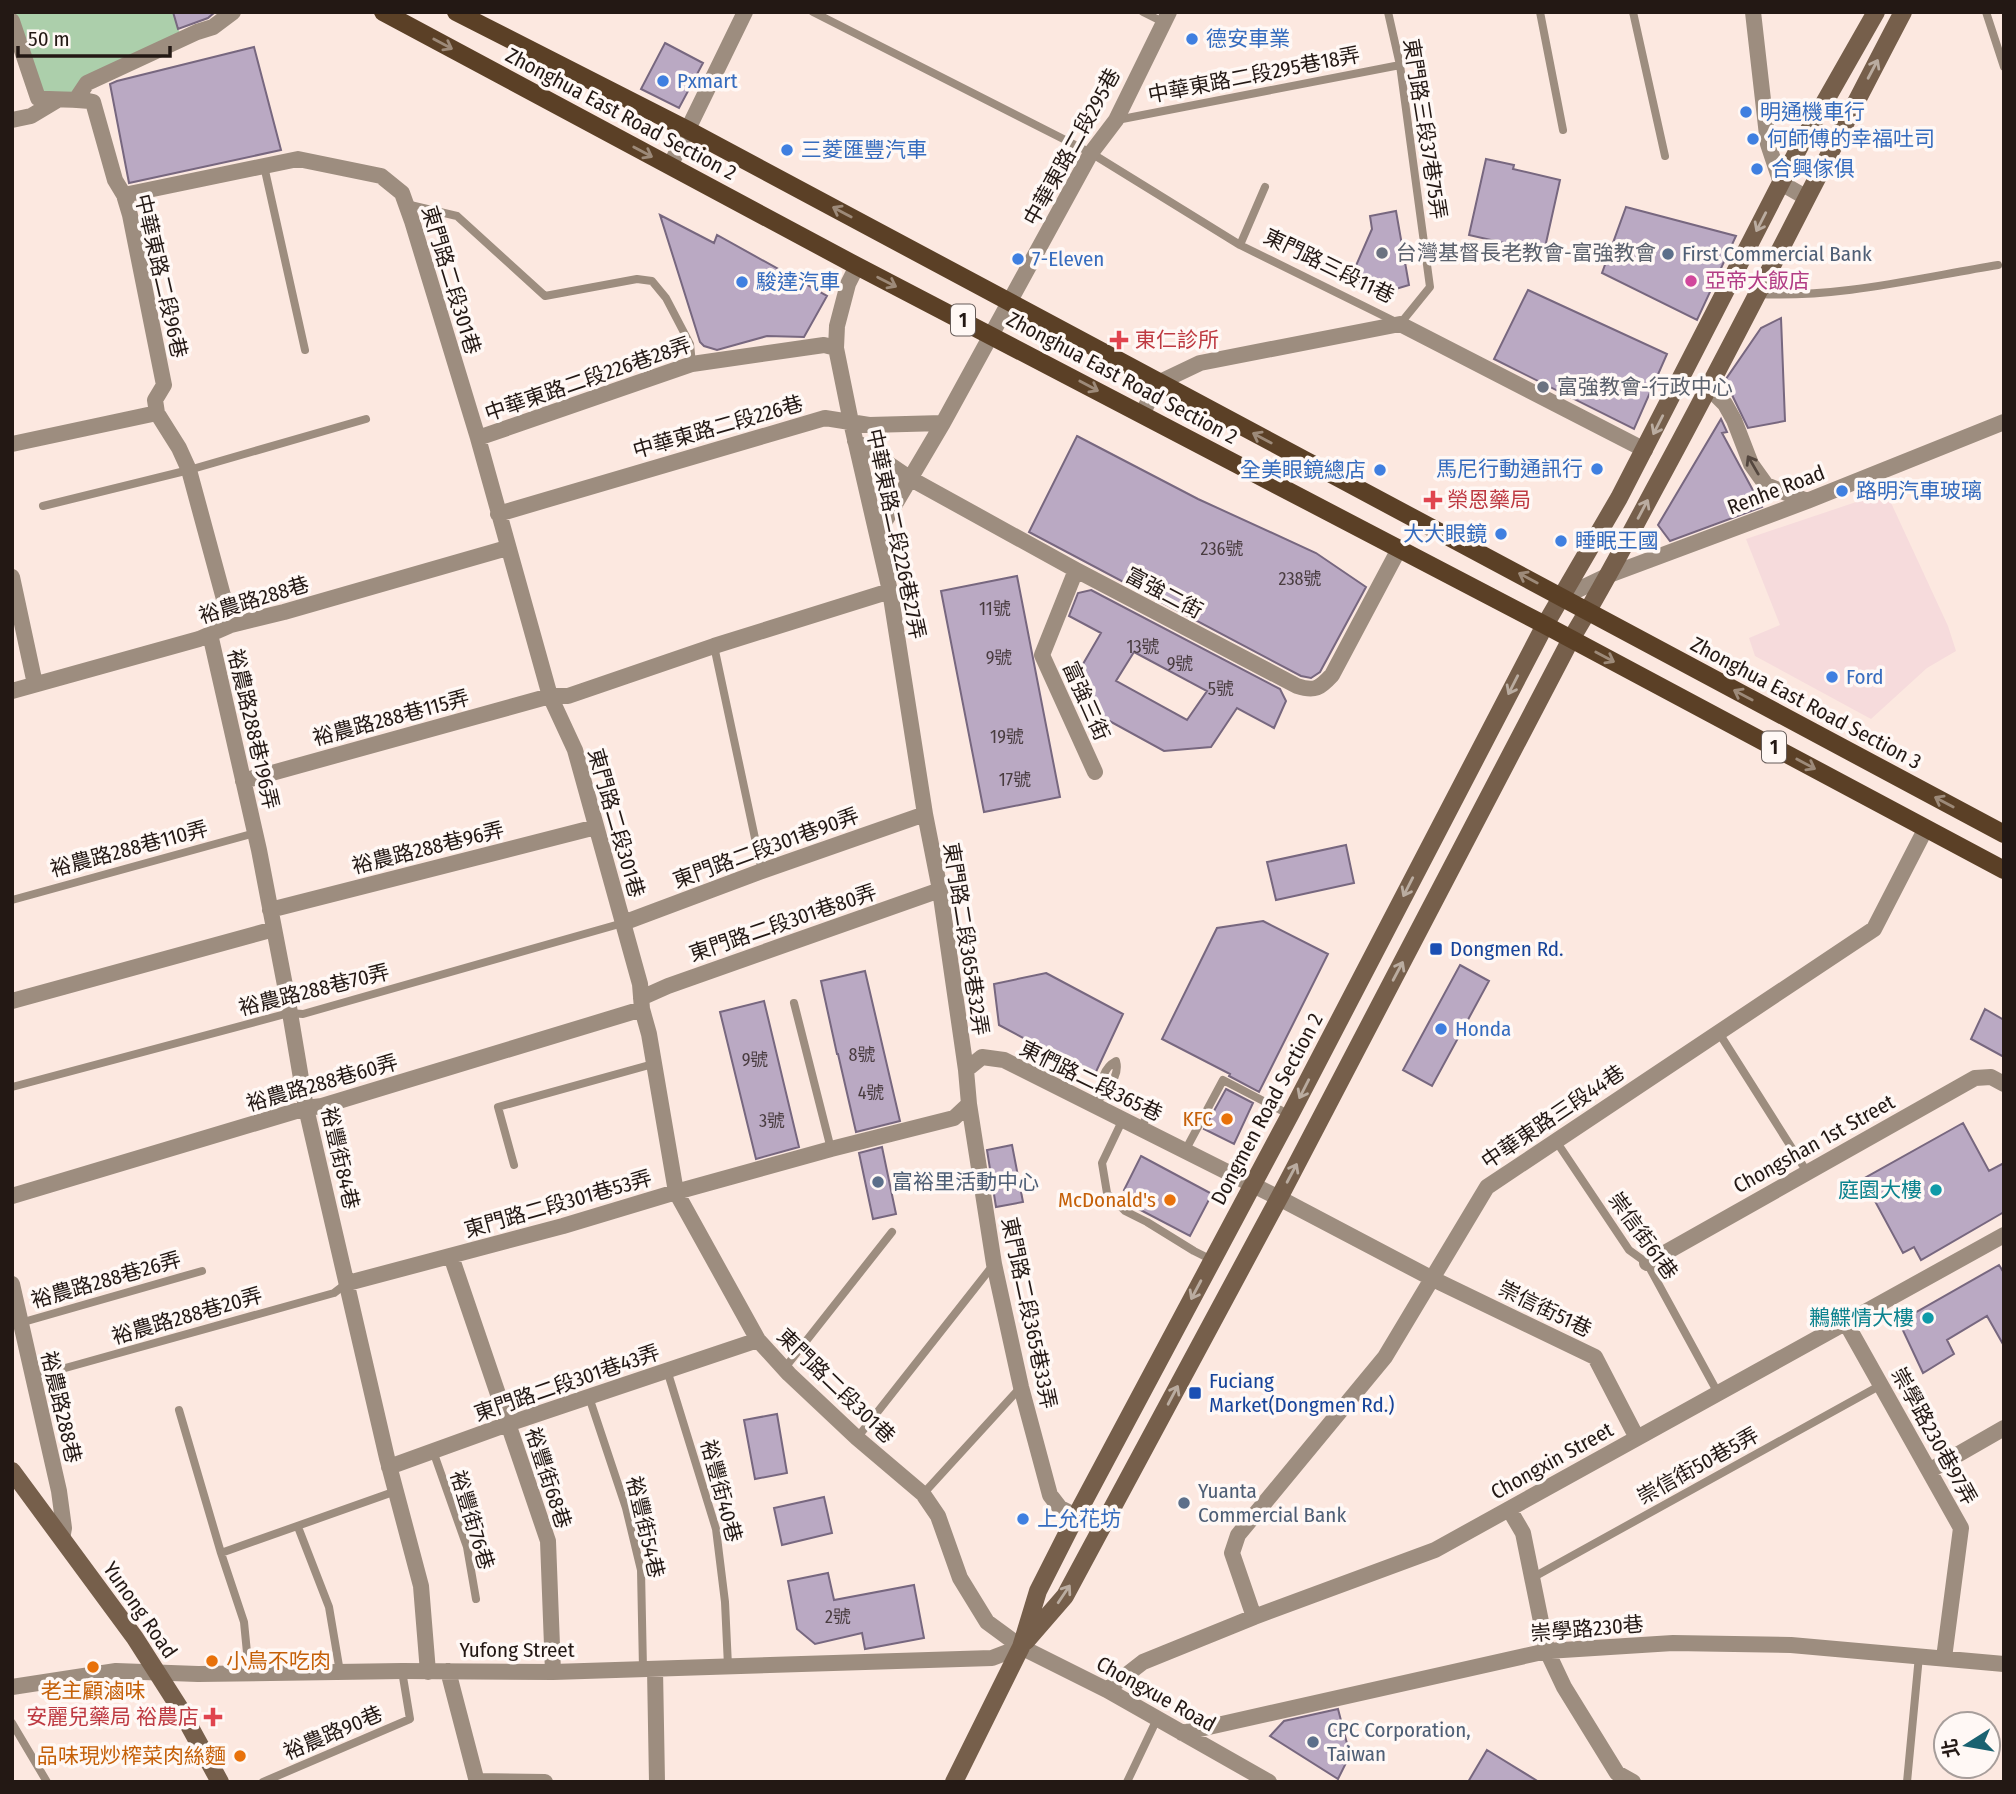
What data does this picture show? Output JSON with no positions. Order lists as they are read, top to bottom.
{
  "streets": {
    "main road": [
      "Zhonghua East Road Section 2",
      "1",
      "Zhonghua East Road Section 3",
      "Dongmen Road Section 2",
      "Yunong Road"
    ],
    "street": [
      "中華東路二段295巷",
      "東門路三段11巷",
      "中華東路二段96巷",
      "東門路二段301巷",
      "中華東路二段226巷28弄",
      "中華東路二段226巷",
      "Renhe Road",
      "中華東路二段226巷27弄",
      "富強二街",
      "裕農路288巷",
      "富強三街",
      "裕農路288巷115弄",
      "裕農路288巷196弄",
      "裕農路288巷96弄",
      "東門路二段301巷90弄",
      "東門路二段301巷80弄",
      "東門路二段365巷32弄",
      "東們路二段365巷",
      "裕農路288巷60弄",
      "中華東路三段44巷",
      "Chongshan 1st Street",
      "裕豐街84巷",
      "東門路二段301巷53弄",
      "崇信街51巷",
      "東門路二段365巷33弄",
      "東門路二段301巷43弄",
      "崇學路230巷97弄",
      "Chongxin Street",
      "裕豐街68巷",
      "崇學路230巷",
      "Yufong Street",
      "Chongxue Road"
    ],
    "lane": [
      "中華東路二段295巷18弄",
      "東門路三段37巷75弄",
      "裕農路288巷110弄",
      "裕農路288巷70弄",
      "崇信街61巷",
      "裕農路288巷26弄",
      "裕農路288巷20弄",
      "崇信街50巷5弄",
      "裕豐街40巷",
      "裕豐街76巷",
      "裕豐街54巷",
      "裕農路90巷"
    ]
  },
  "crossings": [
    ["中華東路二段295巷18弄", "東門路三段37巷75弄"],
    ["中華東路二段295巷18弄", "中華東路二段295巷"],
    ["Zhonghua East Road Section 2", "中華東路二段295巷"],
    ["Zhonghua East Road Section 2", "東門路三段11巷"],
    ["Zhonghua East Road Section 2", "1"],
    ["Zhonghua East Road Section 2", "Renhe Road"],
    ["Zhonghua East Road Section 2", "中華東路二段226巷27弄"],
    ["Zhonghua East Road Section 2", "富強二街"],
    ["Zhonghua East Road Section 2", "Zhonghua East Road Section 3"],
    ["Zhonghua East Road Section 2", "Dongmen Road Section 2"],
    ["東門路三段37巷75弄", "東門路三段11巷"],
    ["中華東路二段295巷", "東門路三段11巷"],
    ["東門路三段11巷", "Dongmen Road Section 2"],
    ["中華東路二段96巷", "東門路二段301巷"],
    ["東門路二段301巷", "中華東路二段226巷28弄"],
    ["東門路二段301巷", "中華東路二段226巷"],
    ["東門路二段301巷", "裕農路288巷"],
    ["東門路二段301巷", "裕農路288巷115弄"],
    ["東門路二段301巷", "裕農路288巷96弄"],
    ["東門路二段301巷", "東門路二段301巷90弄"],
    ["東門路二段301巷", "東門路二段301巷80弄"],
    ["東門路二段301巷", "裕農路288巷70弄"],
    ["東門路二段301巷", "裕農路288巷60弄"],
    ["東門路二段301巷", "Dongmen Road Section 2"],
    ["東門路二段301巷", "東門路二段301巷53弄"],
    ["東門路二段301巷", "東門路二段301巷43弄"],
    ["東門路二段301巷", "Yufong Street"],
    ["東門路二段301巷", "Chongxue Road"],
    ["1", "Dongmen Road Section 2"],
    ["1", "中華東路三段44巷"],
    ["中華東路二段226巷28弄", "中華東路二段226巷27弄"],
    ["中華東路二段226巷", "中華東路二段226巷27弄"],
    ["Renhe Road", "Dongmen Road Section 2"],
    ["中華東路二段226巷27弄", "富強二街"],
    ["中華東路二段226巷27弄", "裕農路288巷115弄"],
    ["中華東路二段226巷27弄", "東門路二段301巷90弄"],
    ["中華東路二段226巷27弄", "東門路二段365巷32弄"],
    ["富強二街", "富強三街"],
    ["裕農路288巷", "裕農路288巷196弄"],
    ["裕農路288巷", "裕農路288巷26弄"],
    ["裕農路288巷", "裕農路288巷20弄"],
    ["裕農路288巷", "Yunong Road"],
    ["Zhonghua East Road Section 3", "Dongmen Road Section 2"],
    ["裕農路288巷115弄", "裕農路288巷196弄"],
    ["裕農路288巷196弄", "裕農路288巷110弄"],
    ["裕農路288巷196弄", "裕豐街84巷"],
    ["裕農路288巷96弄", "裕豐街84巷"],
    ["東門路二段301巷90弄", "東門路二段365巷32弄"],
    ["東門路二段301巷90弄", "裕農路288巷70弄"],
    ["裕農路288巷110弄", "裕豐街84巷"],
    ["東門路二段301巷80弄", "東門路二段365巷32弄"],
    ["東門路二段301巷80弄", "裕農路288巷60弄"],
    ["東門路二段365巷32弄", "東們路二段365巷"],
    ["裕農路288巷70弄", "裕豐街84巷"],
    ["東們路二段365巷", "Dongmen Road Section 2"],
    ["東們路二段365巷", "崇信街51巷"],
    ["裕農路288巷60弄", "裕豐街84巷"],
    ["Dongmen Road Section 2", "崇信街51巷"],
    ["Dongmen Road Section 2", "東門路二段365巷33弄"],
    ["Dongmen Road Section 2", "Yufong Street"],
    ["Dongmen Road Section 2", "Chongxue Road"],
    ["中華東路三段44巷", "崇信街61巷"],
    ["中華東路三段44巷", "崇信街51巷"],
    ["中華東路三段44巷", "Chongxin Street"],
    ["Chongshan 1st Street", "崇信街61巷"],
    ["裕豐街84巷", "東門路二段301巷53弄"],
    ["裕豐街84巷", "裕農路288巷20弄"],
    ["裕豐街84巷", "東門路二段301巷43弄"],
    ["裕豐街84巷", "Yufong Street"],
    ["東門路二段301巷53弄", "裕農路288巷20弄"],
    ["東門路二段301巷53弄", "東門路二段301巷43弄"],
    ["東門路二段301巷53弄", "裕豐街68巷"],
    ["崇信街61巷", "Chongxin Street"],
    ["崇信街51巷", "Chongxin Street"],
    ["東門路二段301巷43弄", "裕豐街68巷"],
    ["東門路二段301巷43弄", "裕豐街40巷"],
    ["東門路二段301巷43弄", "裕豐街76巷"],
    ["東門路二段301巷43弄", "裕豐街54巷"],
    ["崇學路230巷97弄", "Chongxin Street"],
    ["崇學路230巷97弄", "崇信街50巷5弄"],
    ["崇學路230巷97弄", "崇學路230巷"],
    ["Chongxin Street", "Chongxue Road"],
    ["裕豐街68巷", "Yufong Street"],
    ["裕豐街40巷", "Yufong Street"],
    ["裕豐街54巷", "Yufong Street"],
    ["Yunong Road", "Yufong Street"],
    ["崇學路230巷", "Chongxue Road"],
    ["Yufong Street", "Chongxue Road"],
    ["Yufong Street", "裕農路90巷"]
  ],
  "places": {
    "other": [
      "德安車業",
      "Pxmart",
      "明通機車行",
      "何師傅的幸福吐司",
      "三菱匯豐汽車",
      "合興傢俱",
      "台灣基督長老教會-富強教會",
      "First Commercial Bank",
      "7-Eleven",
      "亞帝大飯店",
      "駿達汽車",
      "富強教會-行政中心",
      "馬尼行動通訊行",
      "全美眼鏡總店",
      "路明汽車玻璃",
      "大大眼鏡",
      "睡眠王國",
      "Ford",
      "Honda",
      "KFC",
      "富裕里活動中心",
      "庭園大樓",
      "McDonald's",
      "鶼鰈情大樓",
      "Yuanta Commercial Bank",
      "上允花坊",
      "小鳥不吃肉",
      "老主顧滷味",
      "CPC Corporation, Taiwan",
      "品味現炒榨菜肉絲麵"
    ],
    "health": ["東仁診所", "榮恩藥局", "安麗兒藥局 裕農店"],
    "transit": ["Dongmen Rd.", "Fuciang Market(Dongmen Rd.)"]
  },
  "house_numbers": [
    "236號",
    "238號",
    "11號",
    "13號",
    "9號",
    "9號",
    "5號",
    "19號",
    "17號",
    "8號",
    "9號",
    "4號",
    "3號",
    "2號"
  ],
  "scale_bar": "50 m",
  "north": "left"
}
